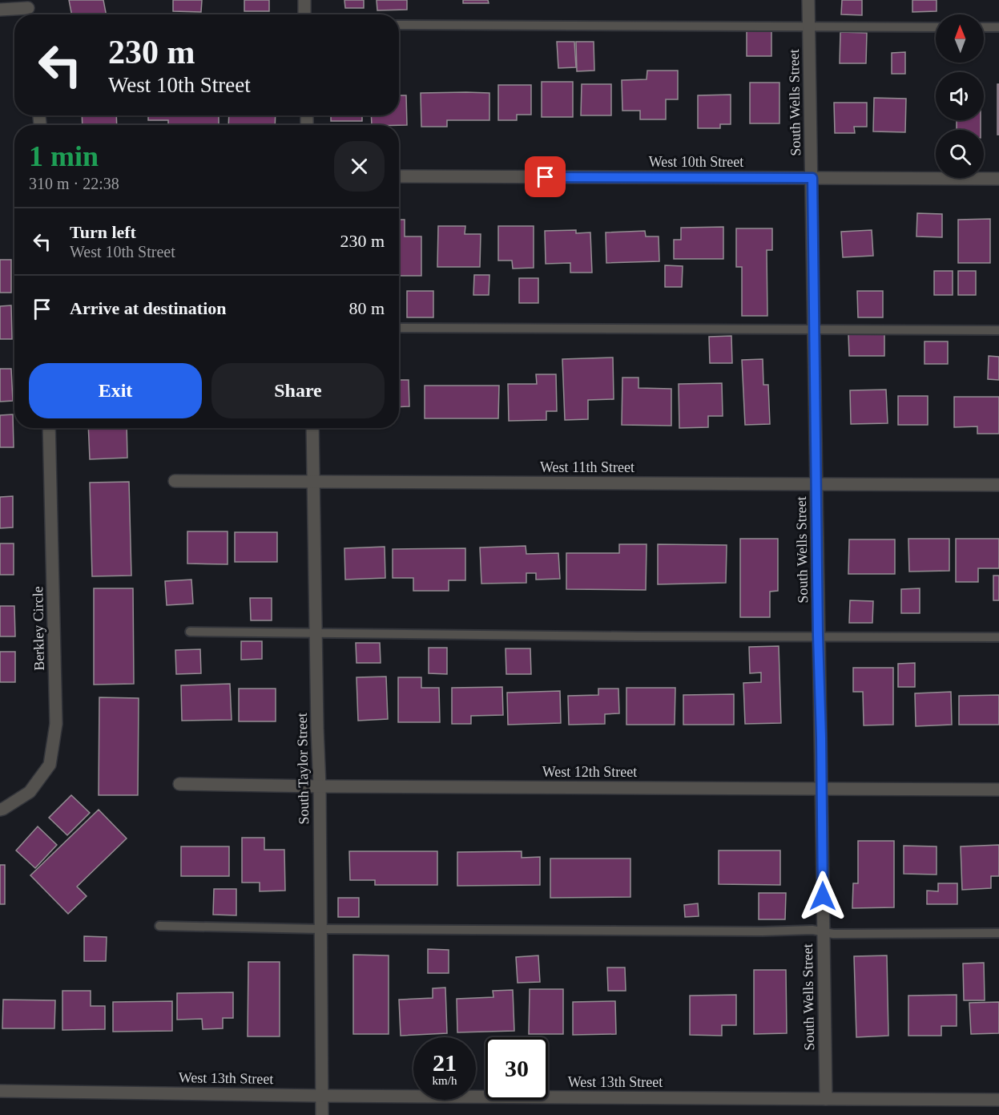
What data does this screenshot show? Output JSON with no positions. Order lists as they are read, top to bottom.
{
  "streets": {
    "street": [
      "South Wells Street",
      "West 10th Street",
      "West 11th Street",
      "Berkley Circle",
      "South Taylor Street",
      "West 12th Street",
      "West 13th Street"
    ]
  },
  "crossings": [
    ["South Wells Street", "West 10th Street"],
    ["South Wells Street", "West 11th Street"],
    ["South Wells Street", "West 12th Street"],
    ["South Wells Street", "West 13th Street"],
    ["West 11th Street", "South Taylor Street"],
    ["South Taylor Street", "West 12th Street"],
    ["South Taylor Street", "West 13th Street"]
  ],
  "north": "top",
  "page": {
    "turn": ["230 m", "West 10th Street"],
    "heading": ["1 min", "310 m · 22:38"],
    "list": [
      {
        "name": "Turn left",
        "note": "West 10th Street",
        "value": "230 m"
      },
      {
        "name": "Arrive at destination",
        "value": "80 m"
      }
    ],
    "buttons": ["Exit", "Share"],
    "speed": "21 km/h",
    "limit": "30"
  }
}
